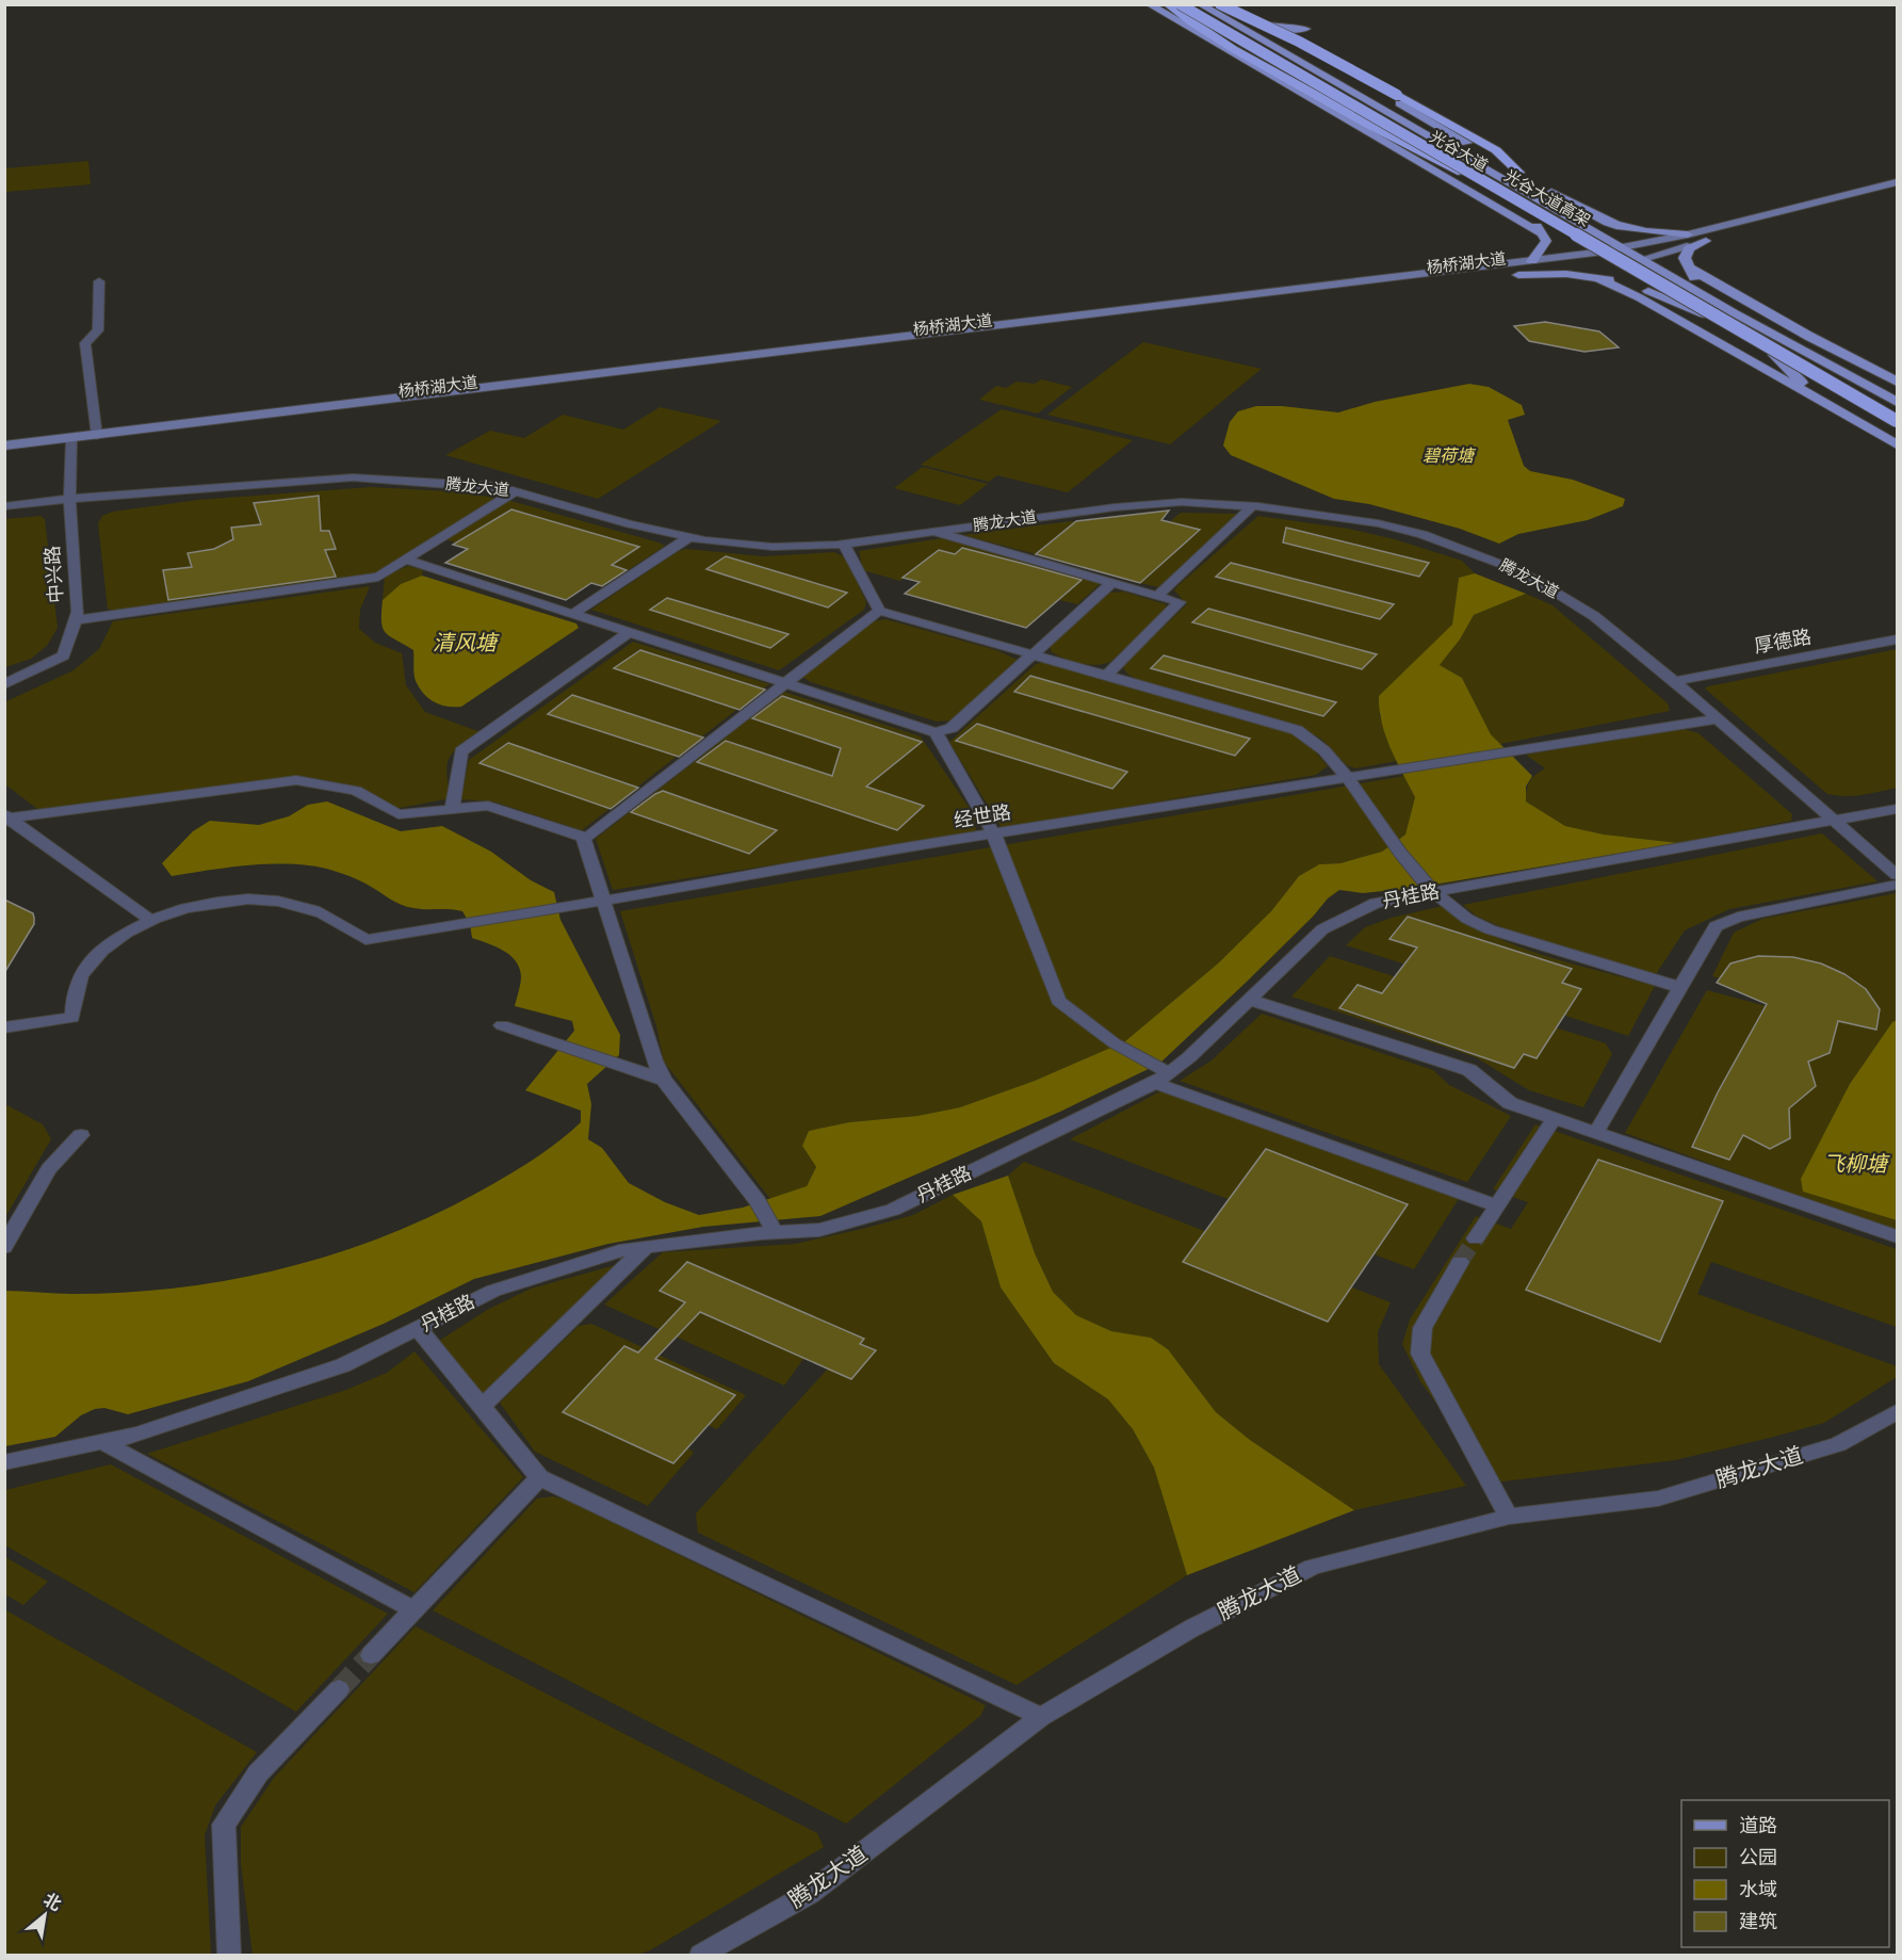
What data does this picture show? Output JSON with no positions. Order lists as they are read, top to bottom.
{
  "streets": {
    "highway": ["光谷大道高架"],
    "main road": ["光谷大道", "杨桥湖大道"],
    "street": [
      "腾龙大道",
      "中兴路",
      "厚德路",
      "经世路",
      "丹桂路"
    ]
  },
  "crossings": [
    ["光谷大道", "光谷大道高架"],
    ["光谷大道", "杨桥湖大道"],
    ["杨桥湖大道", "中兴路"],
    ["腾龙大道", "中兴路"],
    ["腾龙大道", "厚德路"],
    ["腾龙大道", "经世路"],
    ["腾龙大道", "丹桂路"]
  ],
  "water": ["碧荷塘", "清风塘", "飞柳塘"],
  "legend": [
    "道路",
    "公园",
    "水域",
    "建筑"
  ],
  "north": "top right"
}
